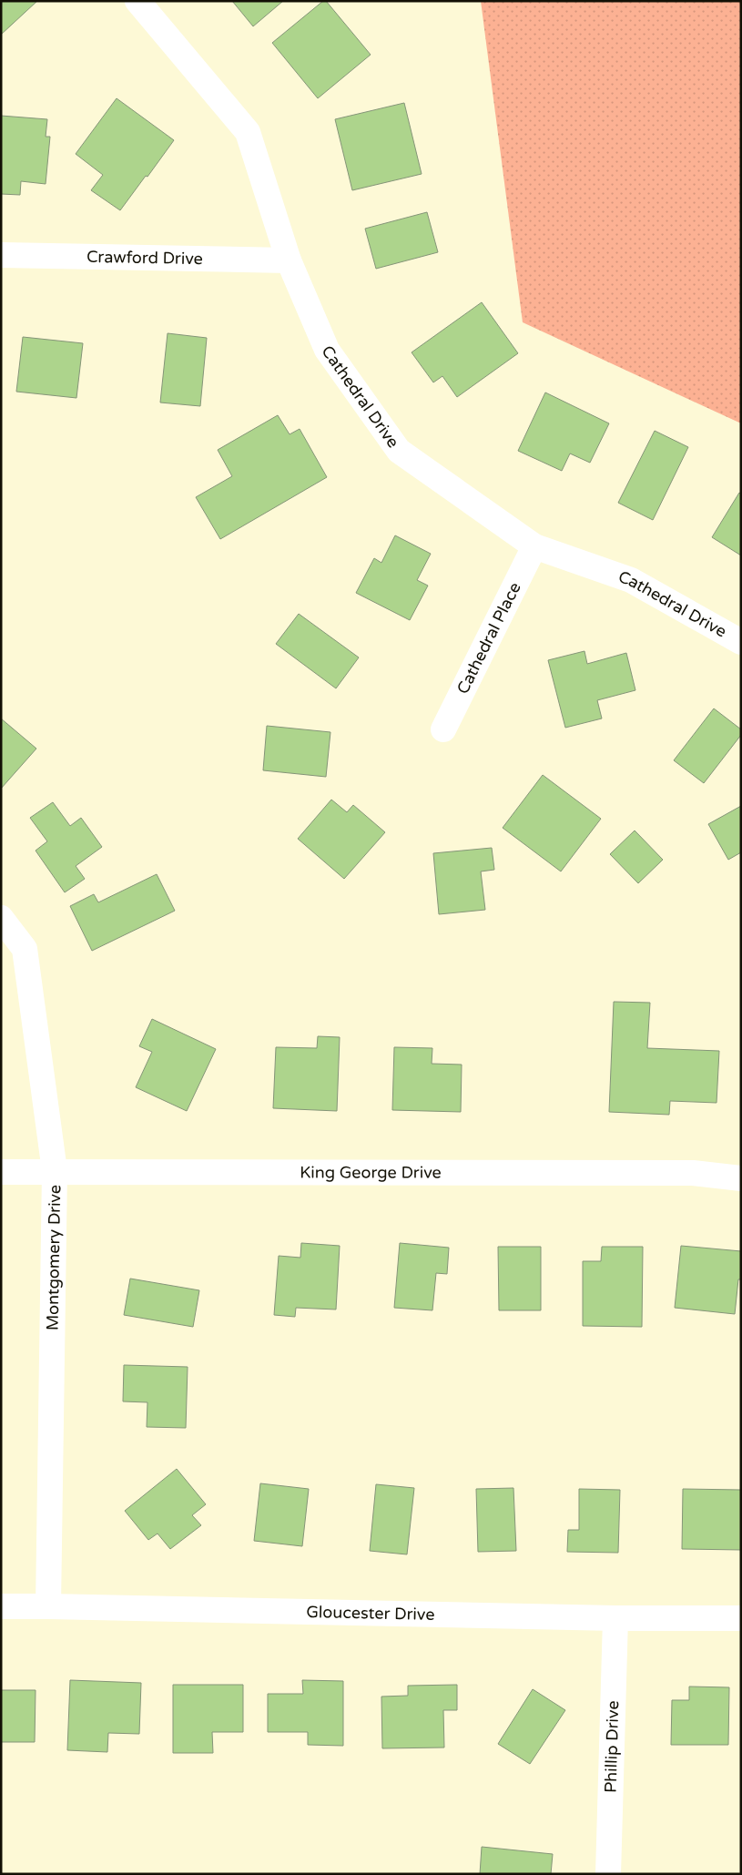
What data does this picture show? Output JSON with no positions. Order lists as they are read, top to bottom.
{
  "streets": {
    "street": [
      "Crawford Drive",
      "Cathedral Drive",
      "Cathedral Place",
      "King George Drive",
      "Montgomery Drive",
      "Gloucester Drive",
      "Phillip Drive"
    ]
  },
  "crossings": [
    ["Crawford Drive", "Cathedral Drive"],
    ["Cathedral Drive", "Cathedral Place"],
    ["King George Drive", "Montgomery Drive"],
    ["Montgomery Drive", "Gloucester Drive"],
    ["Gloucester Drive", "Phillip Drive"]
  ]
}
